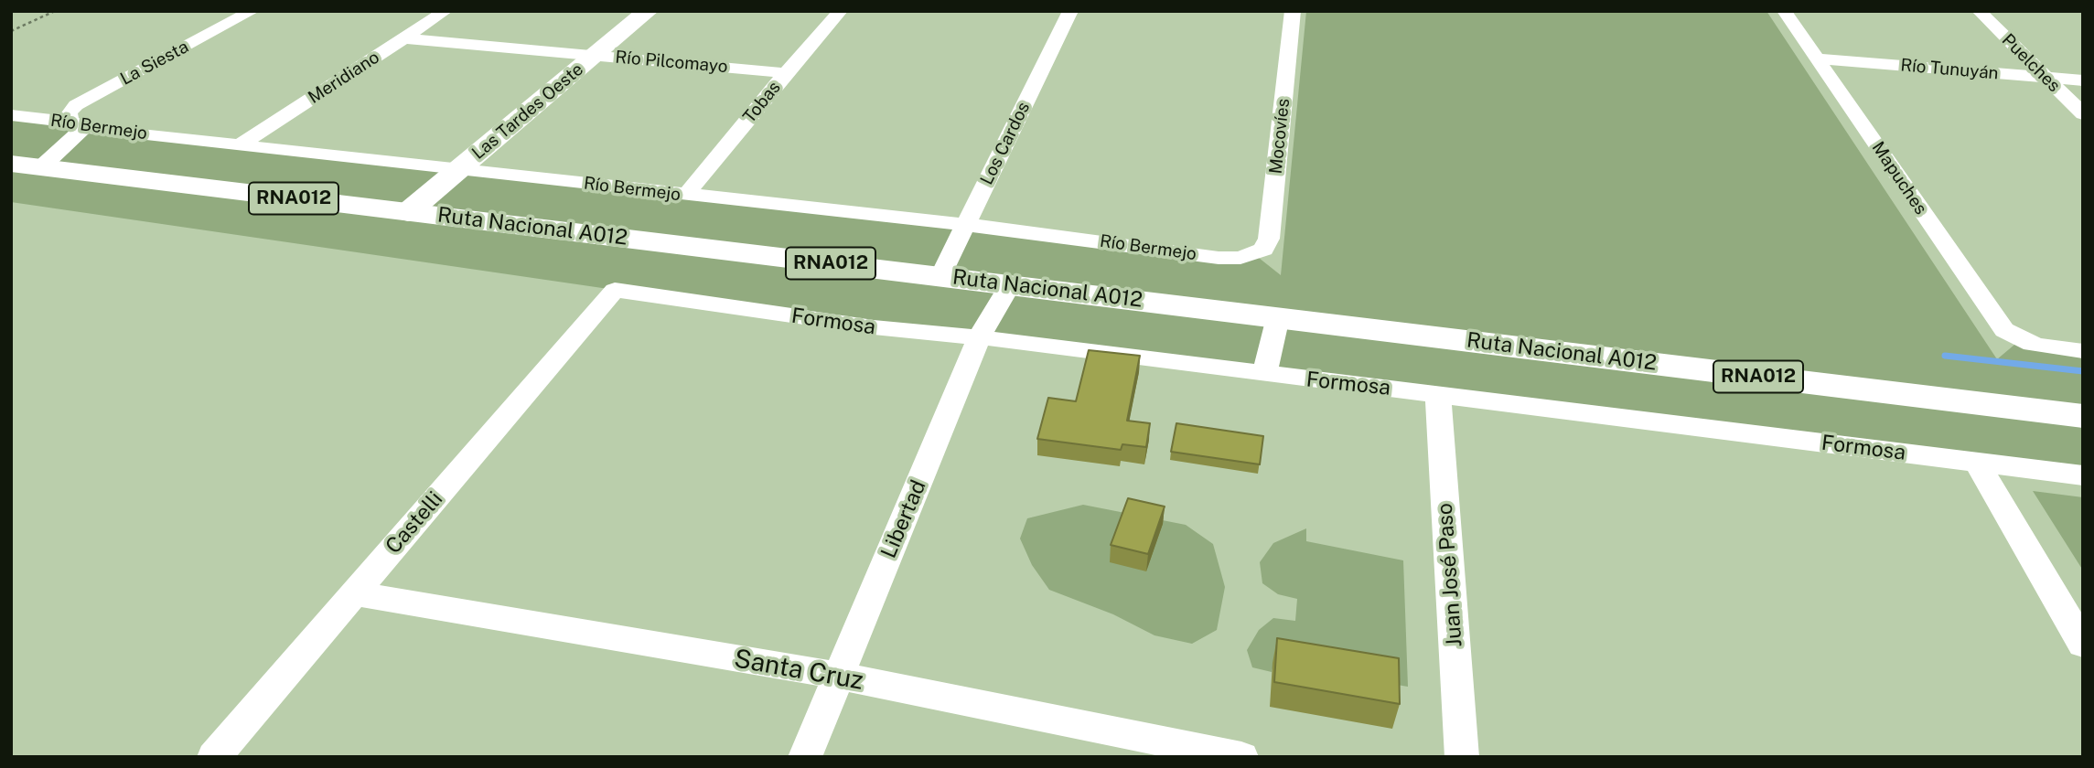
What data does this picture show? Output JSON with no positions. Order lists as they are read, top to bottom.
{
  "streets": {
    "main road": ["Las Tardes Oeste", "RNA012", "Ruta Nacional A012"],
    "street": [
      "Río Pilcomayo",
      "La Siesta",
      "Puelches",
      "Río Tunuyán",
      "Meridiano",
      "Tobas",
      "Río Bermejo",
      "Mocovíes",
      "Los Cardos",
      "Mapuches",
      "Formosa",
      "Libertad",
      "Castelli",
      "Juan José Paso",
      "Santa Cruz"
    ]
  },
  "crossings": [
    ["Río Pilcomayo", "Meridiano"],
    ["Río Pilcomayo", "Tobas"],
    ["Río Pilcomayo", "Las Tardes Oeste"],
    ["La Siesta", "Río Bermejo"],
    ["La Siesta", "Ruta Nacional A012"],
    ["Puelches", "Río Tunuyán"],
    ["Río Tunuyán", "Mapuches"],
    ["Meridiano", "Río Bermejo"],
    ["Tobas", "Río Bermejo"],
    ["Las Tardes Oeste", "Río Bermejo"],
    ["Las Tardes Oeste", "Ruta Nacional A012"],
    ["Río Bermejo", "Mocovíes"],
    ["Río Bermejo", "Los Cardos"],
    ["Los Cardos", "Ruta Nacional A012"],
    ["Ruta Nacional A012", "Libertad"],
    ["Formosa", "Libertad"],
    ["Formosa", "Castelli"],
    ["Formosa", "Juan José Paso"],
    ["Libertad", "Santa Cruz"],
    ["Castelli", "Santa Cruz"]
  ]
}
